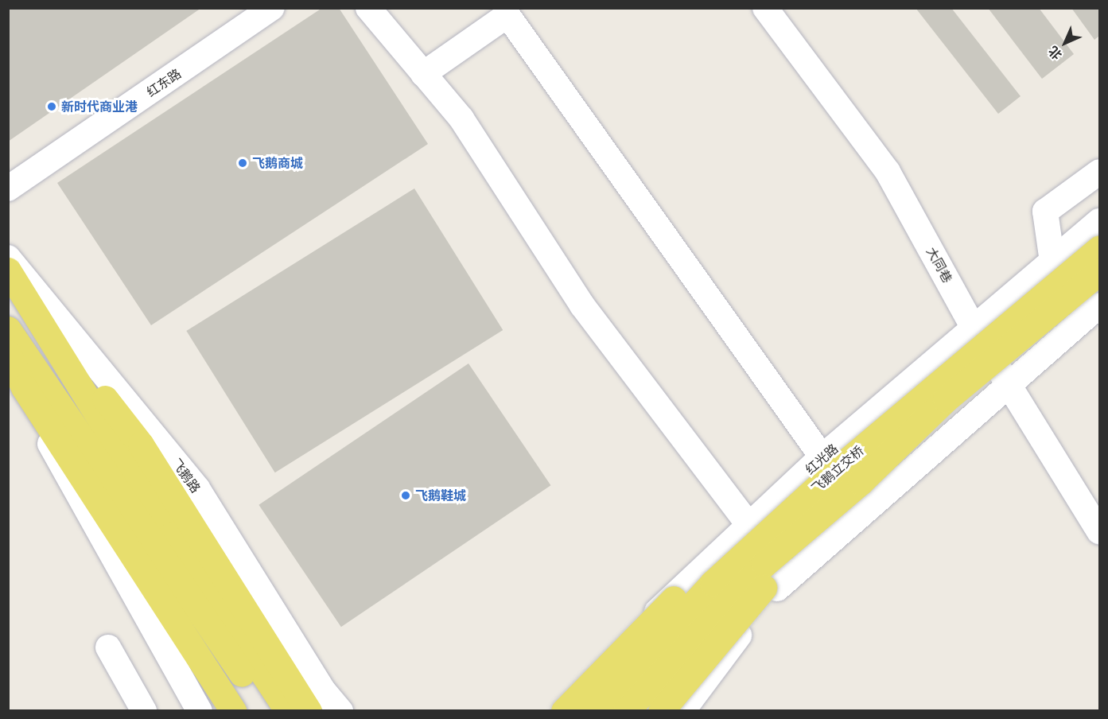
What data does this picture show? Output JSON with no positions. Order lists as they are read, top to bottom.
{
  "streets": {
    "main road": ["飞鹅立交桥"],
    "street": [
      "红东路",
      "大同巷",
      "红光路",
      "飞鹅路"
    ]
  },
  "crossings": [
    ["大同巷", "红光路"],
    ["红光路", "飞鹅立交桥"]
  ],
  "places": ["新时代商业港", "飞鹅商城", "飞鹅鞋城"],
  "north": "bottom left"
}
